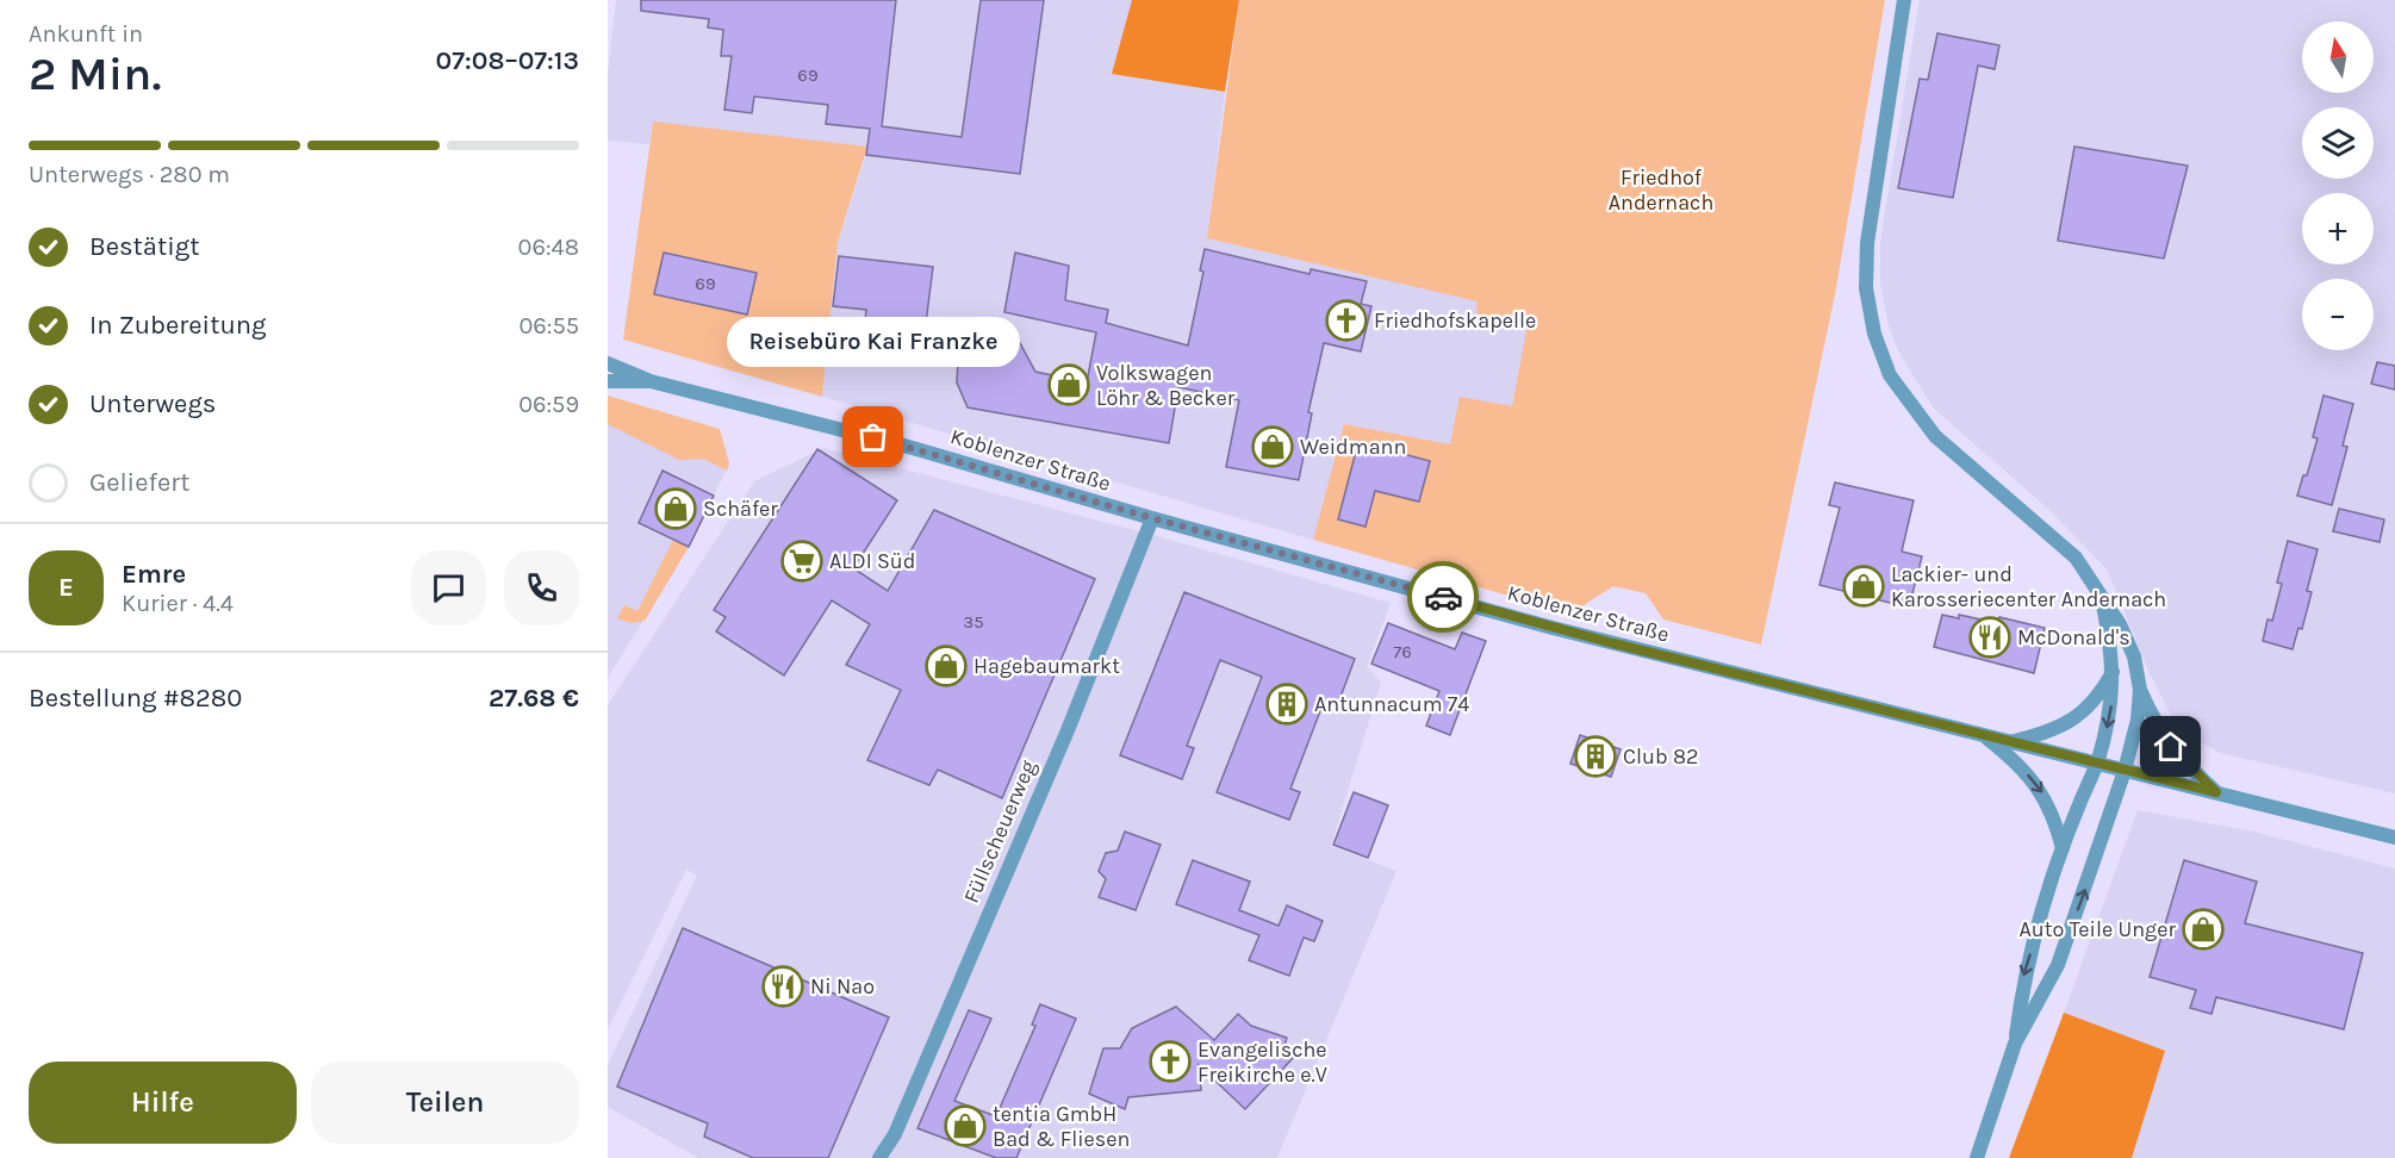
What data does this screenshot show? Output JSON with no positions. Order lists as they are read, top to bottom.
{
  "streets": {
    "street": ["Koblenzer Straße", "Füllscheuerweg"]
  },
  "crossings": [
    ["Koblenzer Straße", "Füllscheuerweg"]
  ],
  "parks": ["Friedhof Andernach"],
  "places": {
    "church": ["Friedhofskapelle", "Evangelische Freikirche e.V"],
    "shop": [
      "Volkswagen Löhr & Becker",
      "Weidmann",
      "Schäfer",
      "Lackier- und Karosseriecenter Andernach",
      "Hagebaumarkt",
      "Auto Teile Unger",
      "tentia GmbH Bad & Fliesen"
    ],
    "other": ["Reisebüro Kai Franzke"],
    "supermarket": ["ALDI Süd"],
    "restaurant": ["McDonald's", "Ni Nao"],
    "building": ["Antunnacum 74", "Club 82"]
  },
  "house_numbers": [
    "69",
    "69",
    "35",
    "76"
  ],
  "north": "top",
  "page": {
    "heading": ["2 Min.", "Ankunft in", "07:08–07:13"],
    "panel": [
      "Emre",
      "Kurier · 4.4",
      "Bestellung #8280",
      "27.68 €"
    ],
    "map_buttons": ["+", "−"],
    "bar": "Unterwegs · 280 m",
    "list": [
      ["Bestätigt", "06:48"],
      ["In Zubereitung", "06:55"],
      ["Unterwegs", "06:59"],
      "Geliefert"
    ],
    "bubble": "Reisebüro Kai Franzke",
    "round": "E",
    "buttons": ["Hilfe", "Teilen"]
  }
}
